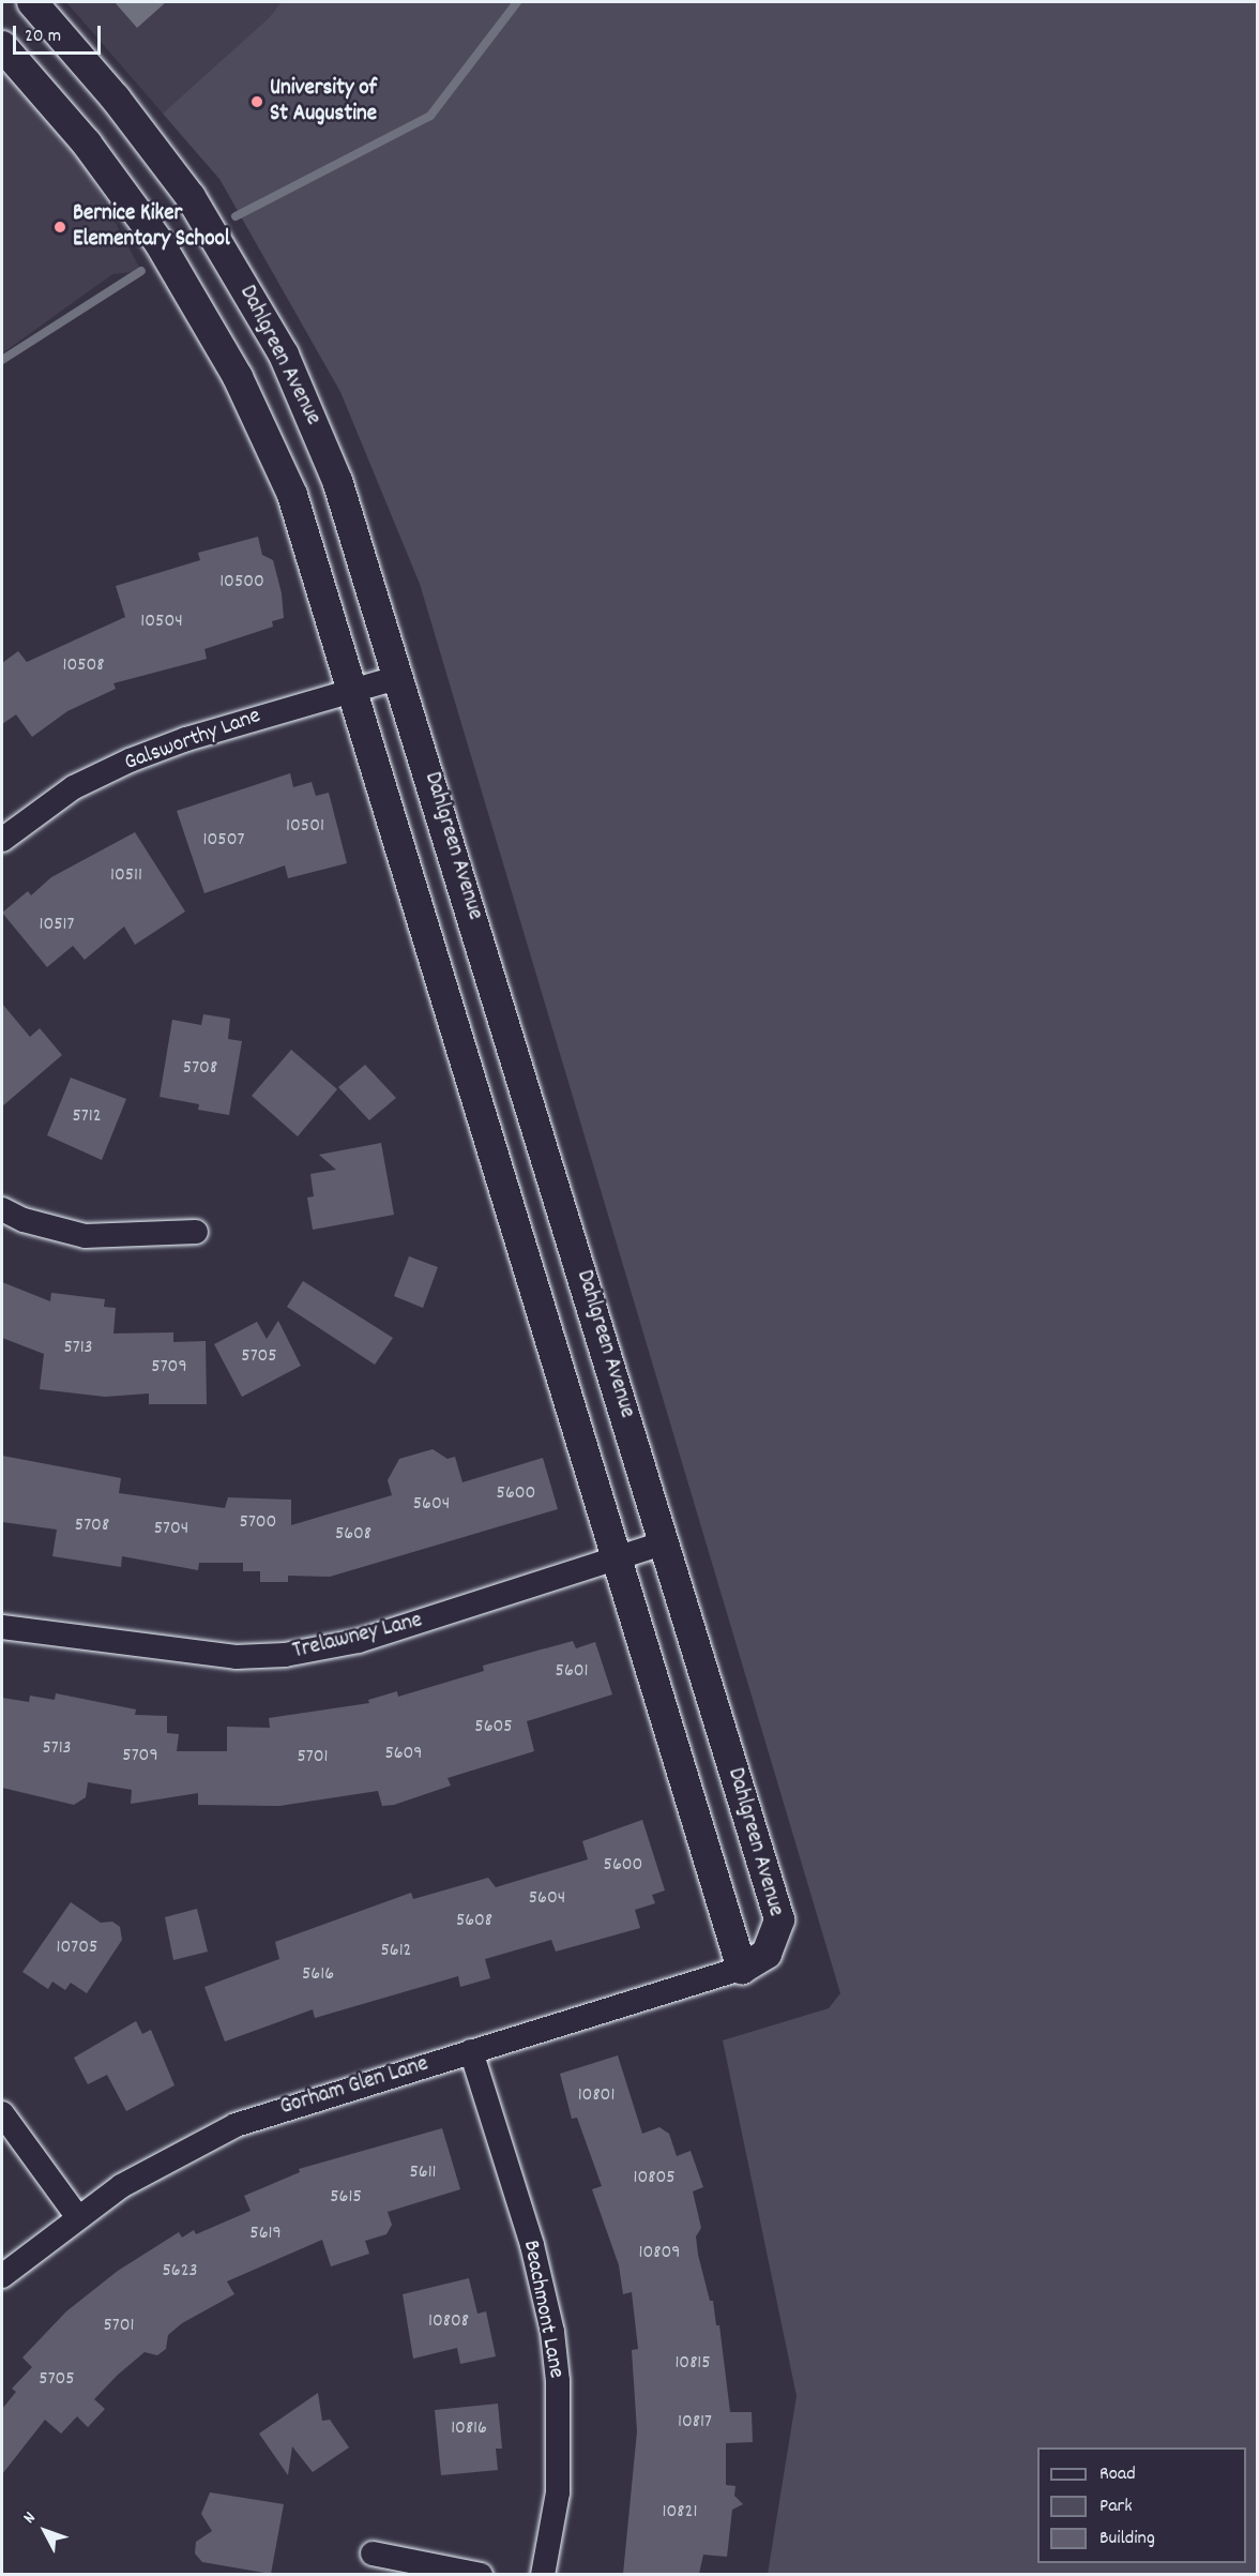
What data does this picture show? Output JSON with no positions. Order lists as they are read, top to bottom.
{
  "streets": {
    "street": [
      "Dahlgreen Avenue",
      "Galsworthy Lane",
      "Trelawney Lane",
      "Gorham Glen Lane",
      "Beachmont Lane"
    ]
  },
  "crossings": [
    ["Dahlgreen Avenue", "Galsworthy Lane"],
    ["Dahlgreen Avenue", "Trelawney Lane"],
    ["Dahlgreen Avenue", "Gorham Glen Lane"],
    ["Gorham Glen Lane", "Beachmont Lane"]
  ],
  "places": ["University of St Augustine", "Bernice Kiker Elementary School"],
  "house_numbers": [
    "10500",
    "10504",
    "10508",
    "10501",
    "10507",
    "10511",
    "10517",
    "5708",
    "5712",
    "5713",
    "5705",
    "5709",
    "5600",
    "5604",
    "5700",
    "5708",
    "5704",
    "5608",
    "5601",
    "5605",
    "5713",
    "5609",
    "5709",
    "5701",
    "5600",
    "5604",
    "5608",
    "10705",
    "5612",
    "5616",
    "10801",
    "5611",
    "10805",
    "5615",
    "5619",
    "10809",
    "5623",
    "10808",
    "5701",
    "10815",
    "5705",
    "10817",
    "10816",
    "10821"
  ],
  "legend": ["Road", "Park", "Building"],
  "scale_bar": "20 m",
  "north": "top left"
}
